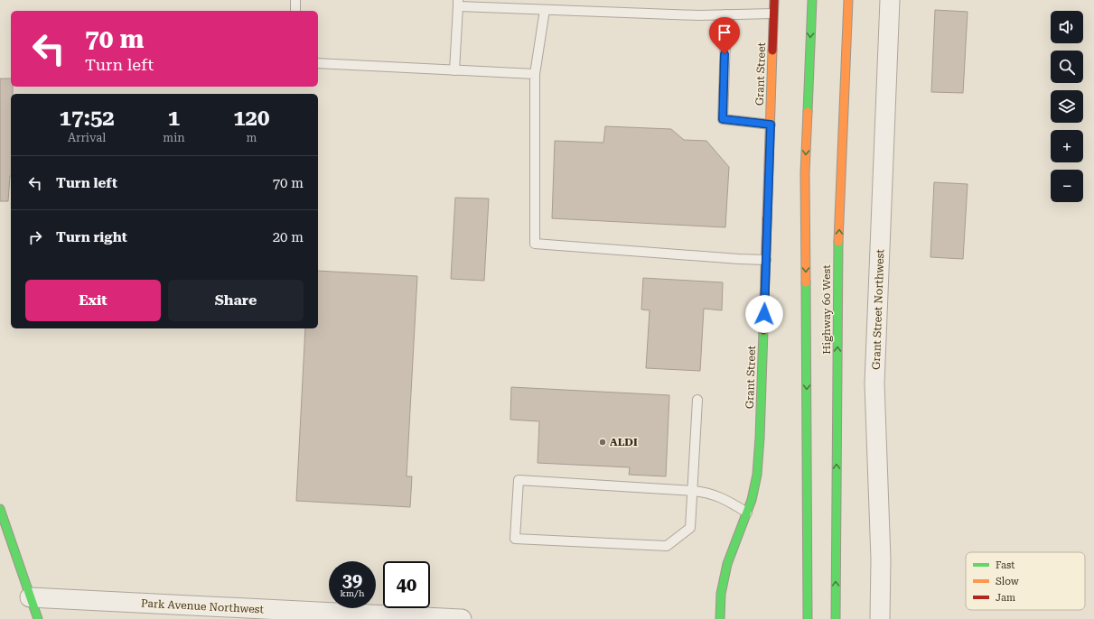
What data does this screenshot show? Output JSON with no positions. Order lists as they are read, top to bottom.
{
  "streets": {
    "main road": ["Grant Street", "Highway 60 West"],
    "street": ["Grant Street Northwest", "Park Avenue Northwest"]
  },
  "places": ["ALDI"],
  "legend": ["Fast", "Slow", "Jam"],
  "page": {
    "map_buttons": ["+", "−"],
    "turn": ["70 m", "Turn left"],
    "eta": [
      "17:52",
      "Arrival",
      "1",
      "min",
      "120",
      "m"
    ],
    "list": [
      {
        "name": "Turn left",
        "value": "70 m"
      },
      {
        "name": "Turn right",
        "value": "20 m"
      }
    ],
    "buttons": ["Exit", "Share"],
    "speed": "39 km/h",
    "limit": "40"
  }
}
